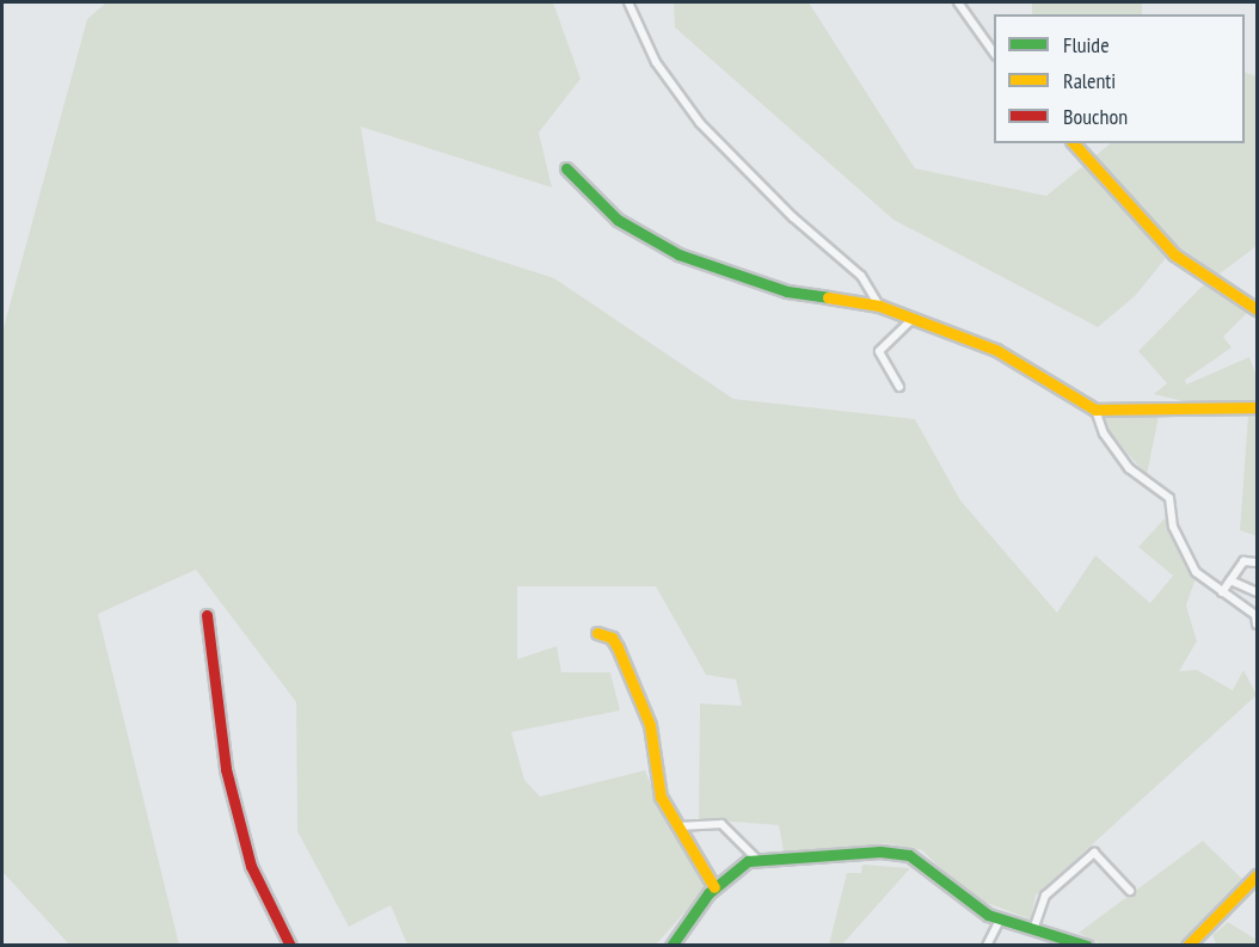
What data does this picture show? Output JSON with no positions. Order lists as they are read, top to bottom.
{
  "legend": ["Fluide", "Ralenti", "Bouchon"]
}
